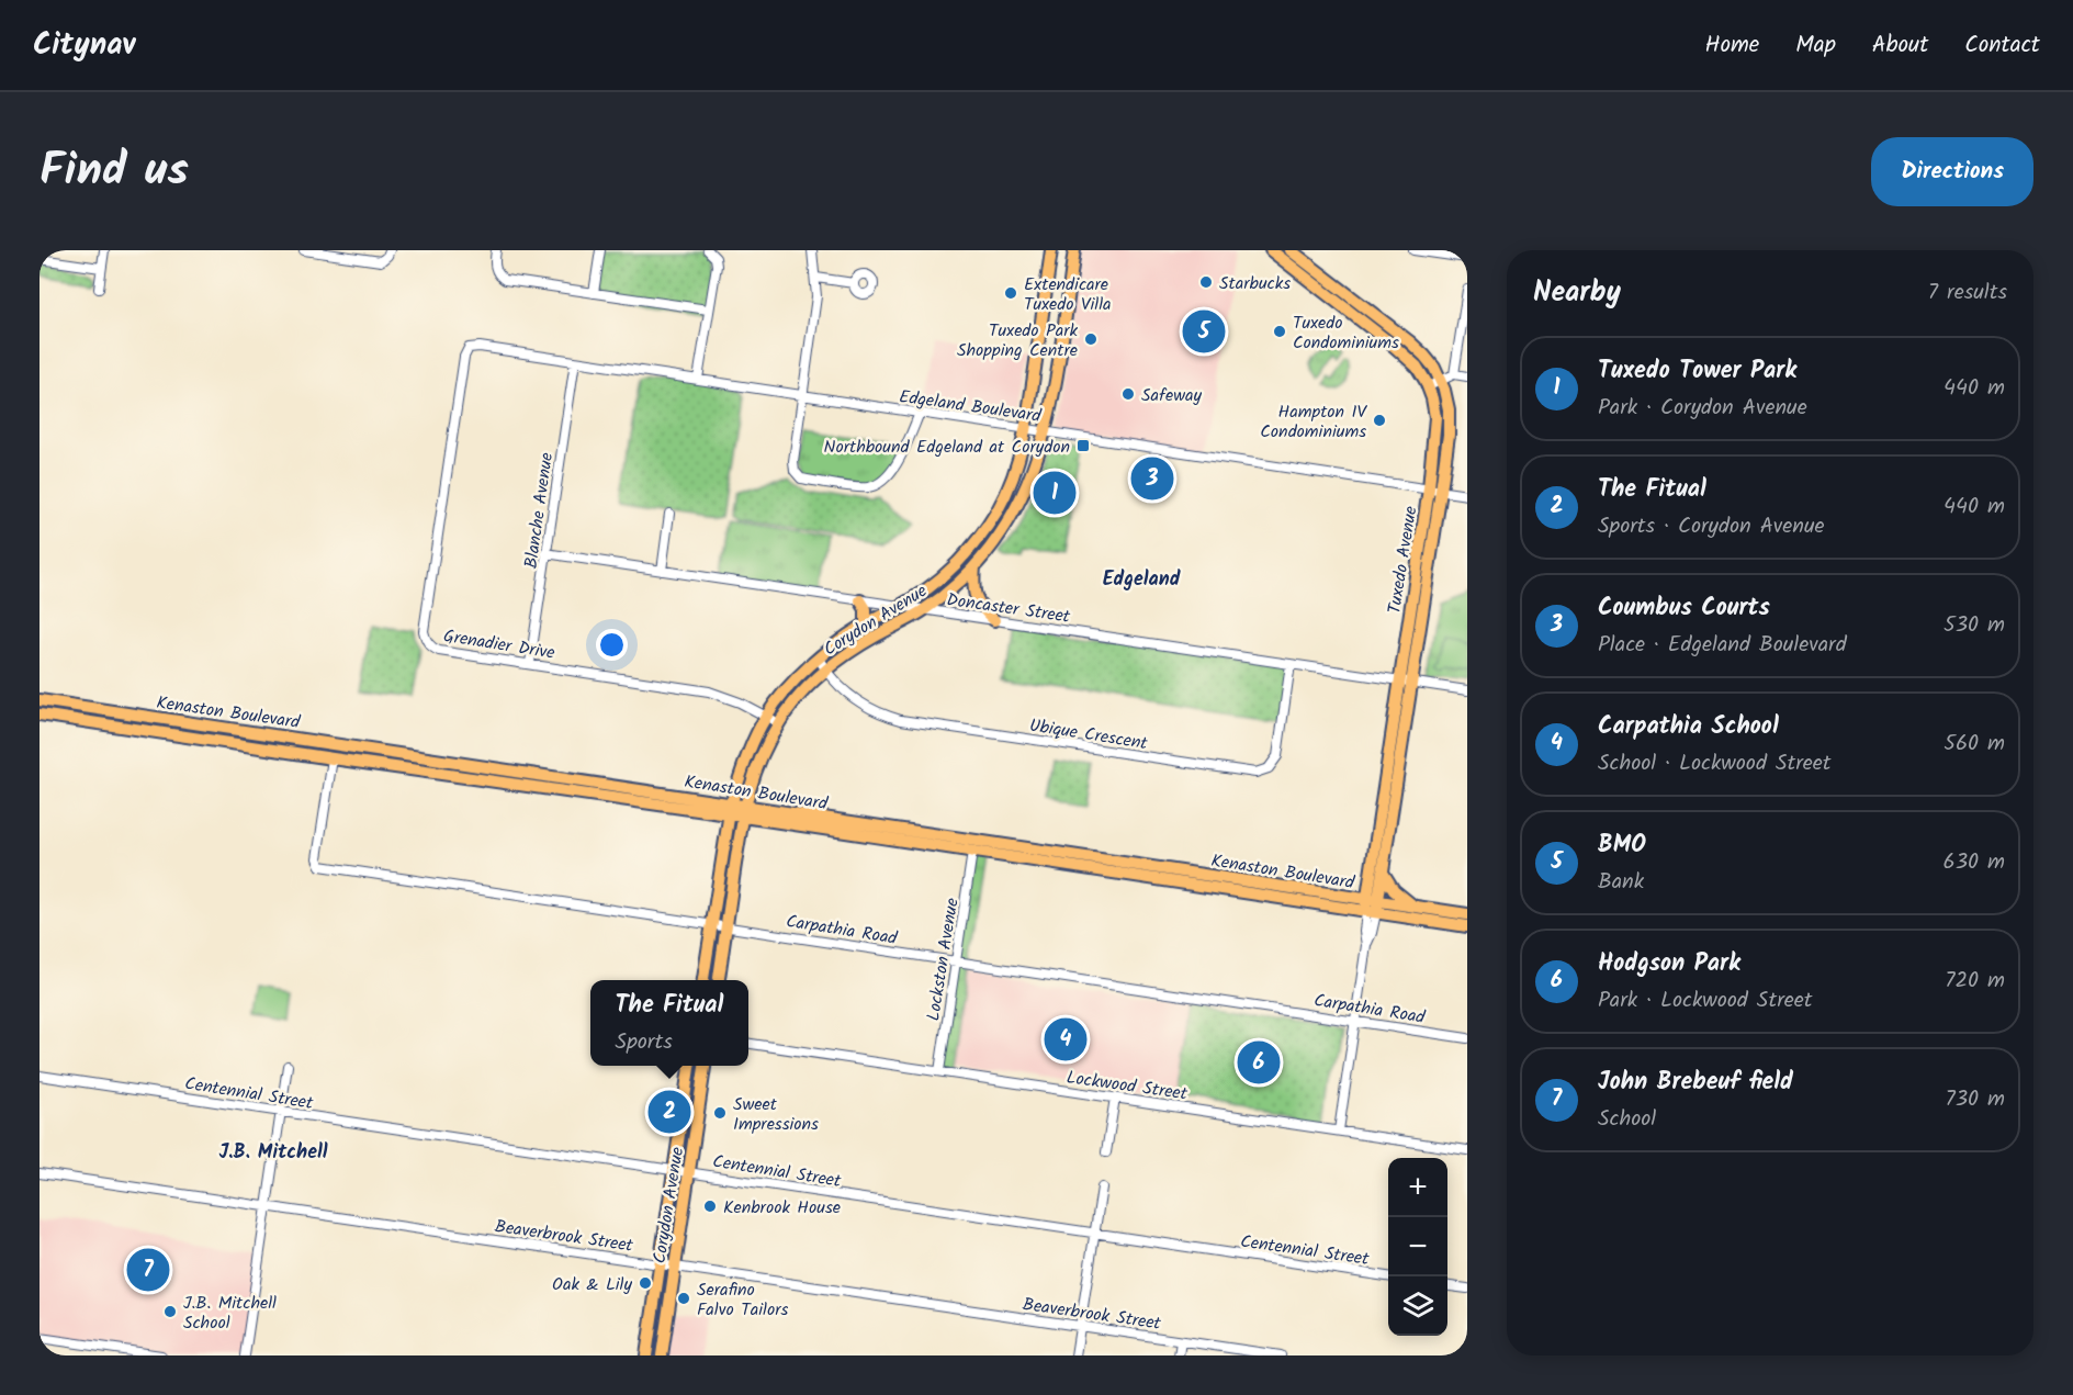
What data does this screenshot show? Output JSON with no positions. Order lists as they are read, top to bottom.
{
  "streets": {
    "main road": ["Tuxedo Avenue", "Corydon Avenue", "Kenaston Boulevard"],
    "street": [
      "Edgeland Boulevard",
      "Blanche Avenue",
      "Doncaster Street",
      "Grenadier Drive",
      "Ubique Crescent",
      "Carpathia Road",
      "Lockston Avenue",
      "Lockwood Street",
      "Centennial Street",
      "Beaverbrook Street"
    ]
  },
  "crossings": [
    ["Edgeland Boulevard", "Blanche Avenue"],
    ["Edgeland Boulevard", "Tuxedo Avenue"],
    ["Edgeland Boulevard", "Corydon Avenue"],
    ["Edgeland Boulevard", "Grenadier Drive"],
    ["Blanche Avenue", "Doncaster Street"],
    ["Blanche Avenue", "Grenadier Drive"],
    ["Tuxedo Avenue", "Doncaster Street"],
    ["Tuxedo Avenue", "Kenaston Boulevard"],
    ["Tuxedo Avenue", "Carpathia Road"],
    ["Tuxedo Avenue", "Lockwood Street"],
    ["Doncaster Street", "Corydon Avenue"],
    ["Doncaster Street", "Ubique Crescent"],
    ["Corydon Avenue", "Grenadier Drive"],
    ["Corydon Avenue", "Kenaston Boulevard"],
    ["Corydon Avenue", "Ubique Crescent"],
    ["Corydon Avenue", "Carpathia Road"],
    ["Corydon Avenue", "Centennial Street"],
    ["Corydon Avenue", "Beaverbrook Street"],
    ["Kenaston Boulevard", "Carpathia Road"],
    ["Kenaston Boulevard", "Lockston Avenue"],
    ["Carpathia Road", "Lockston Avenue"],
    ["Lockston Avenue", "Lockwood Street"]
  ],
  "districts": ["Edgeland", "J.B. Mitchell"],
  "places": {
    "other": [
      "Starbucks",
      "Extendicare Tuxedo Villa",
      "Tuxedo Condominiums",
      "Tuxedo Park Shopping Centre",
      "Safeway",
      "Hampton IV Condominiums",
      "Sweet Impressions",
      "Kenbrook House",
      "Oak & Lily",
      "Serafino Falvo Tailors",
      "J.B. Mitchell School"
    ],
    "transit": ["Northbound Edgeland at Corydon"]
  },
  "page": {
    "header": "Citynav",
    "nav": [
      "Home",
      "Map",
      "About",
      "Contact"
    ],
    "title": "Find us",
    "buttons": "Directions",
    "heading": ["Nearby", "7 results"],
    "pins": [
      "5",
      "3",
      "1",
      "4",
      "6",
      "2",
      "7"
    ],
    "list": [
      {
        "mark": "1",
        "name": "Tuxedo Tower Park",
        "note": "Park · Corydon Avenue",
        "value": "440 m"
      },
      {
        "mark": "2",
        "name": "The Fitual",
        "note": "Sports · Corydon Avenue",
        "value": "440 m"
      },
      {
        "mark": "3",
        "name": "Coumbus Courts",
        "note": "Place · Edgeland Boulevard",
        "value": "530 m"
      },
      {
        "mark": "4",
        "name": "Carpathia School",
        "note": "School · Lockwood Street",
        "value": "560 m"
      },
      {
        "mark": "5",
        "name": "BMO",
        "note": "Bank",
        "value": "630 m"
      },
      {
        "mark": "6",
        "name": "Hodgson Park",
        "note": "Park · Lockwood Street",
        "value": "720 m"
      },
      {
        "mark": "7",
        "name": "John Brebeuf field",
        "note": "School",
        "value": "730 m"
      }
    ],
    "popup": ["The Fitual", "Sports"],
    "map_buttons": ["+", "−"]
  }
}
